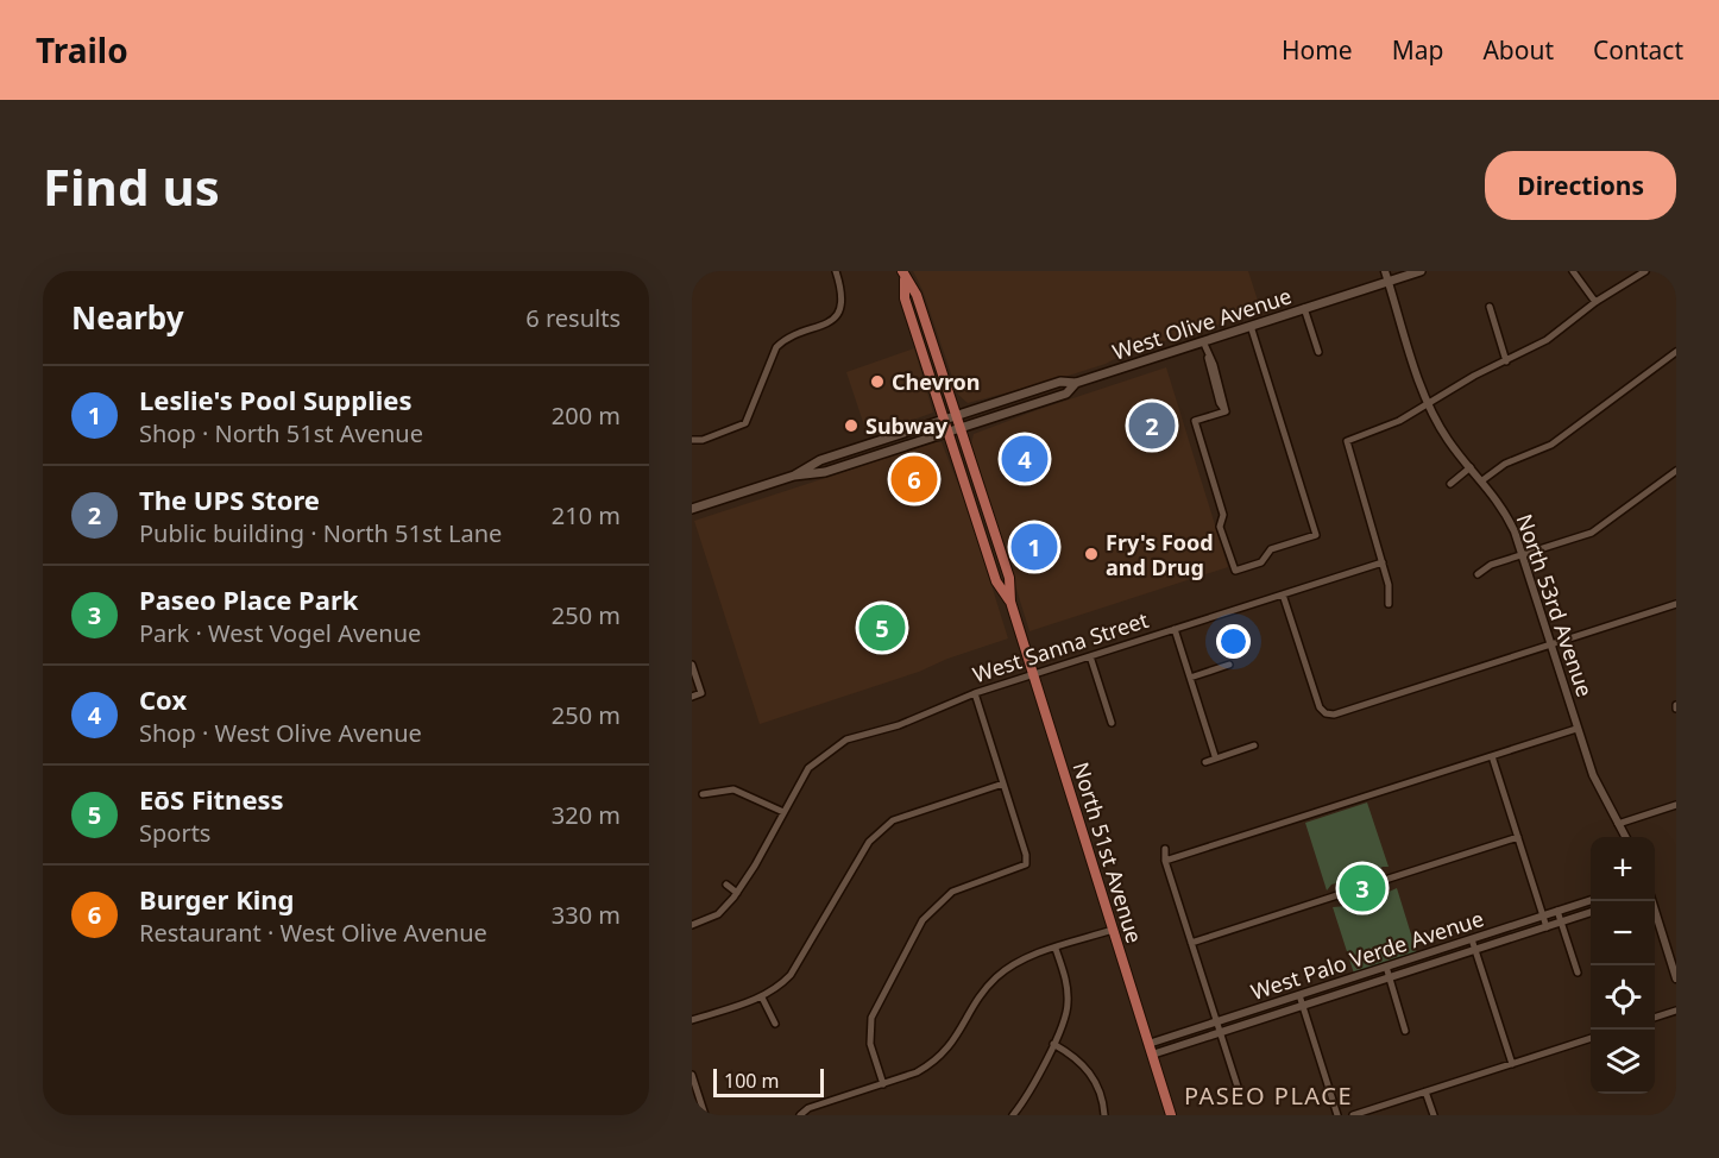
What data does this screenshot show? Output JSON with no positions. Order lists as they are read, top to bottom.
{
  "streets": {
    "main road": ["West Olive Avenue", "North 51st Avenue"],
    "street": ["North 53rd Avenue", "West Sanna Street", "West Palo Verde Avenue"]
  },
  "crossings": [
    ["West Olive Avenue", "North 53rd Avenue"],
    ["West Olive Avenue", "North 51st Avenue"],
    ["West Sanna Street", "North 51st Avenue"],
    ["North 51st Avenue", "West Palo Verde Avenue"]
  ],
  "districts": ["PASEO PLACE"],
  "places": ["Chevron", "Subway", "Fry's Food and Drug"],
  "scale_bar": "100 m",
  "page": {
    "header": "Trailo",
    "nav": [
      "Home",
      "Map",
      "About",
      "Contact"
    ],
    "buttons": "Directions",
    "title": "Find us",
    "heading": ["Nearby", "6 results"],
    "list": [
      {
        "mark": "1",
        "name": "Leslie's Pool Supplies",
        "note": "Shop · North 51st Avenue",
        "value": "200 m"
      },
      {
        "mark": "2",
        "name": "The UPS Store",
        "note": "Public building · North 51st Lane",
        "value": "210 m"
      },
      {
        "mark": "3",
        "name": "Paseo Place Park",
        "note": "Park · West Vogel Avenue",
        "value": "250 m"
      },
      {
        "mark": "4",
        "name": "Cox",
        "note": "Shop · West Olive Avenue",
        "value": "250 m"
      },
      {
        "mark": "5",
        "name": "EōS Fitness",
        "note": "Sports",
        "value": "320 m"
      },
      {
        "mark": "6",
        "name": "Burger King",
        "note": "Restaurant · West Olive Avenue",
        "value": "330 m"
      }
    ],
    "pins": [
      "2",
      "4",
      "6",
      "1",
      "5",
      "3"
    ],
    "map_buttons": ["+", "−"],
    "scale": "100 m"
  }
}
